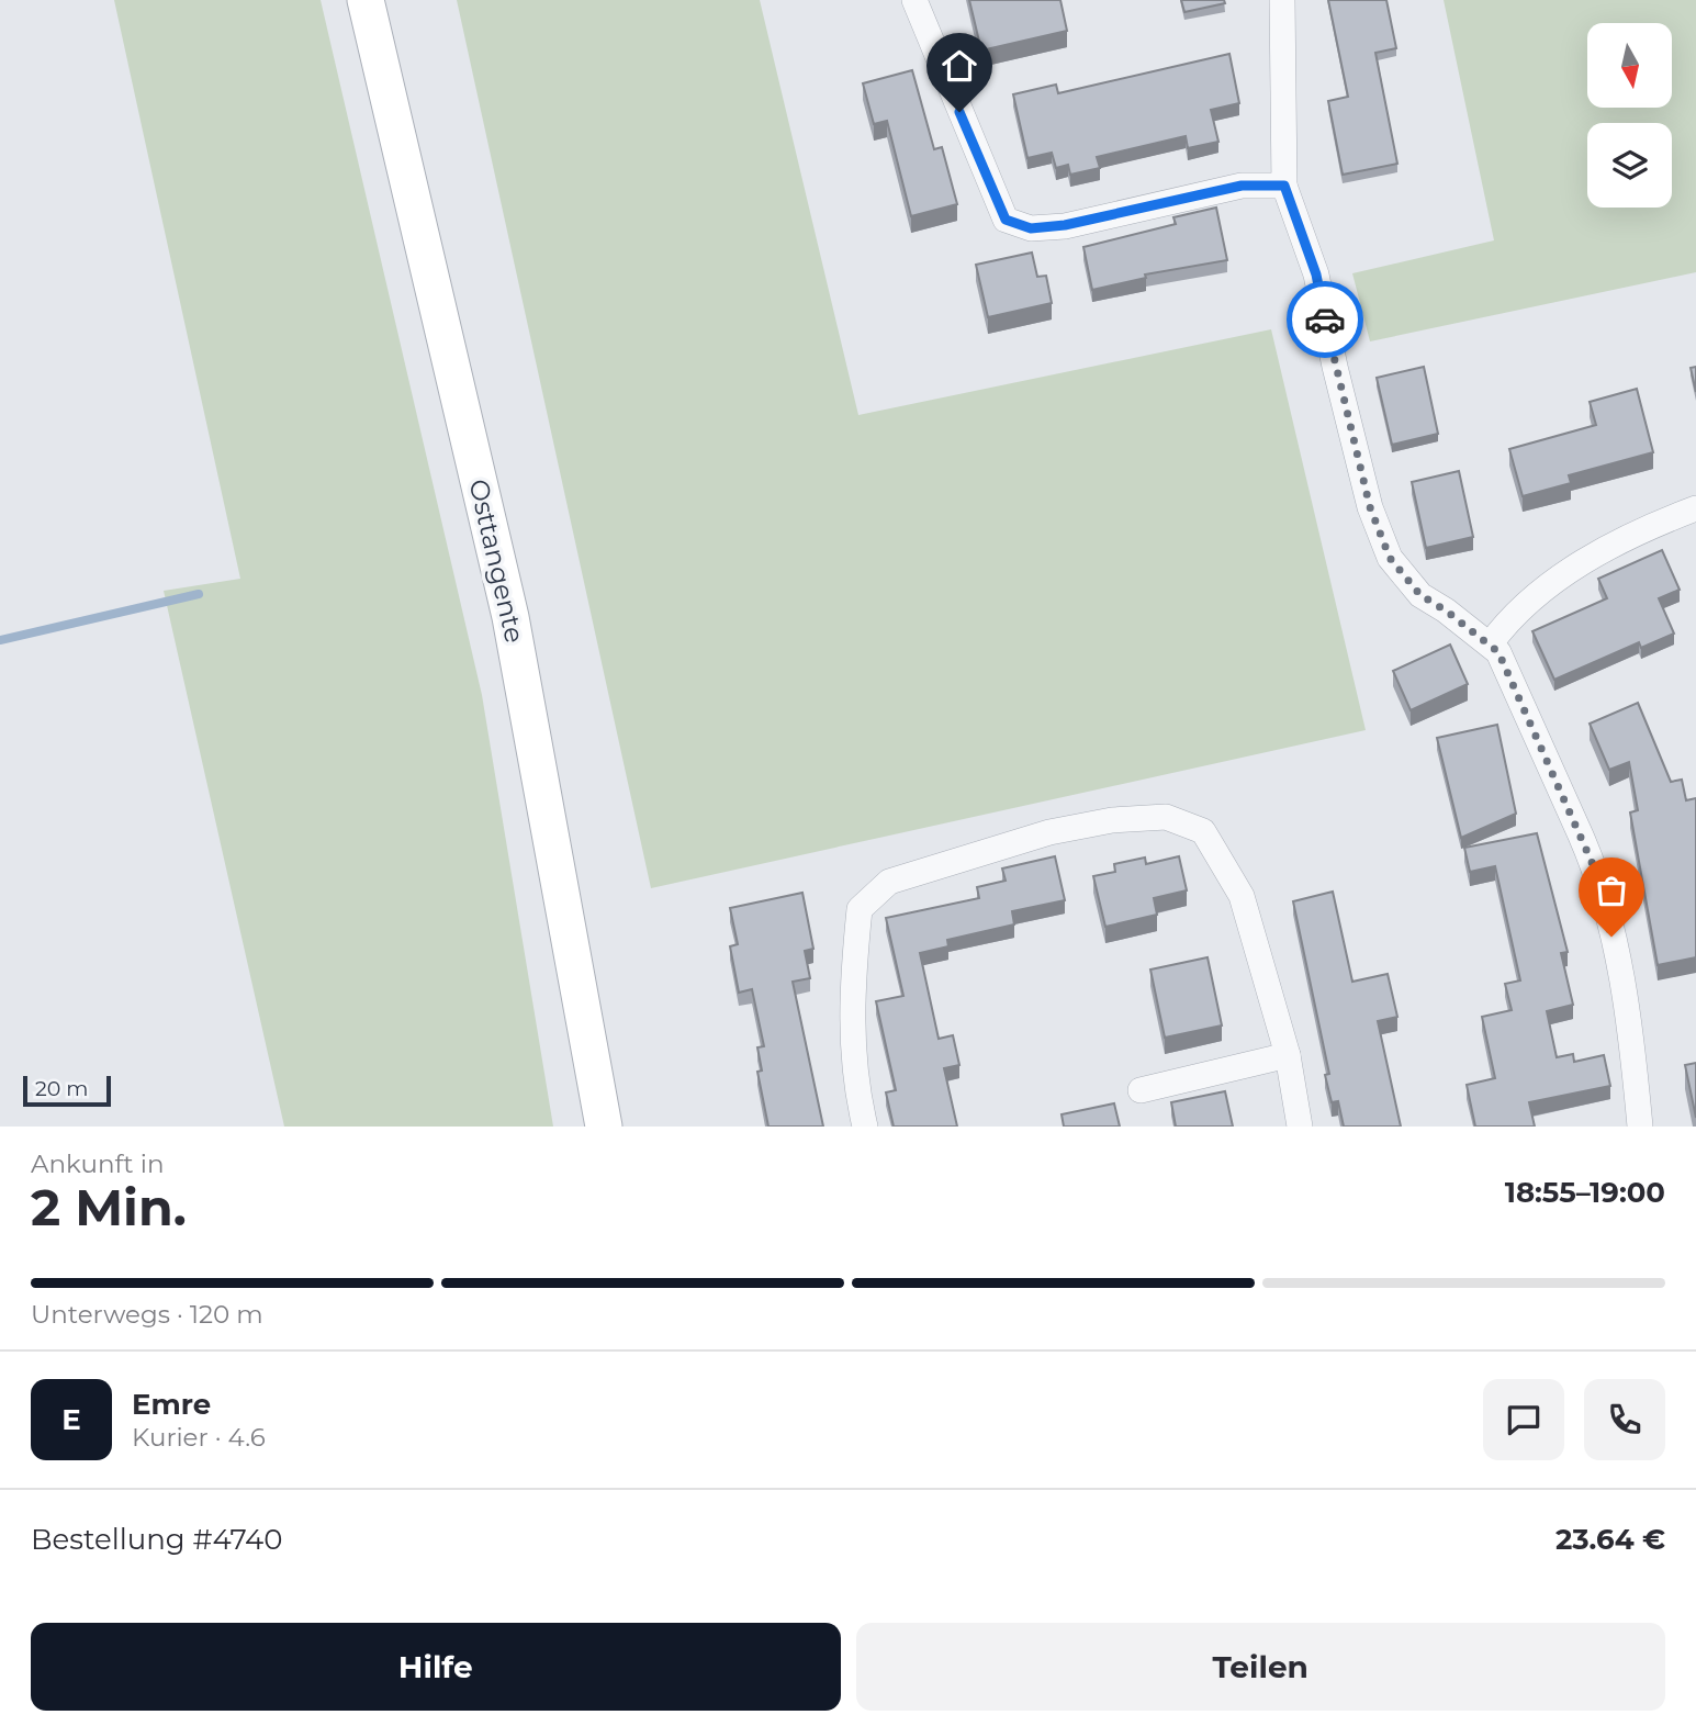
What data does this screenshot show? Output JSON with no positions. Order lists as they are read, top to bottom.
{
  "streets": {
    "main road": ["Osttangente"]
  },
  "scale_bar": "20 m",
  "north": "bottom",
  "page": {
    "scale": "20 m",
    "heading": ["2 Min.", "Ankunft in", "18:55–19:00"],
    "panel": [
      "Emre",
      "Kurier · 4.6",
      "Bestellung #4740",
      "23.64 €"
    ],
    "bar": "Unterwegs · 120 m",
    "round": "E",
    "buttons": ["Hilfe", "Teilen"]
  }
}
